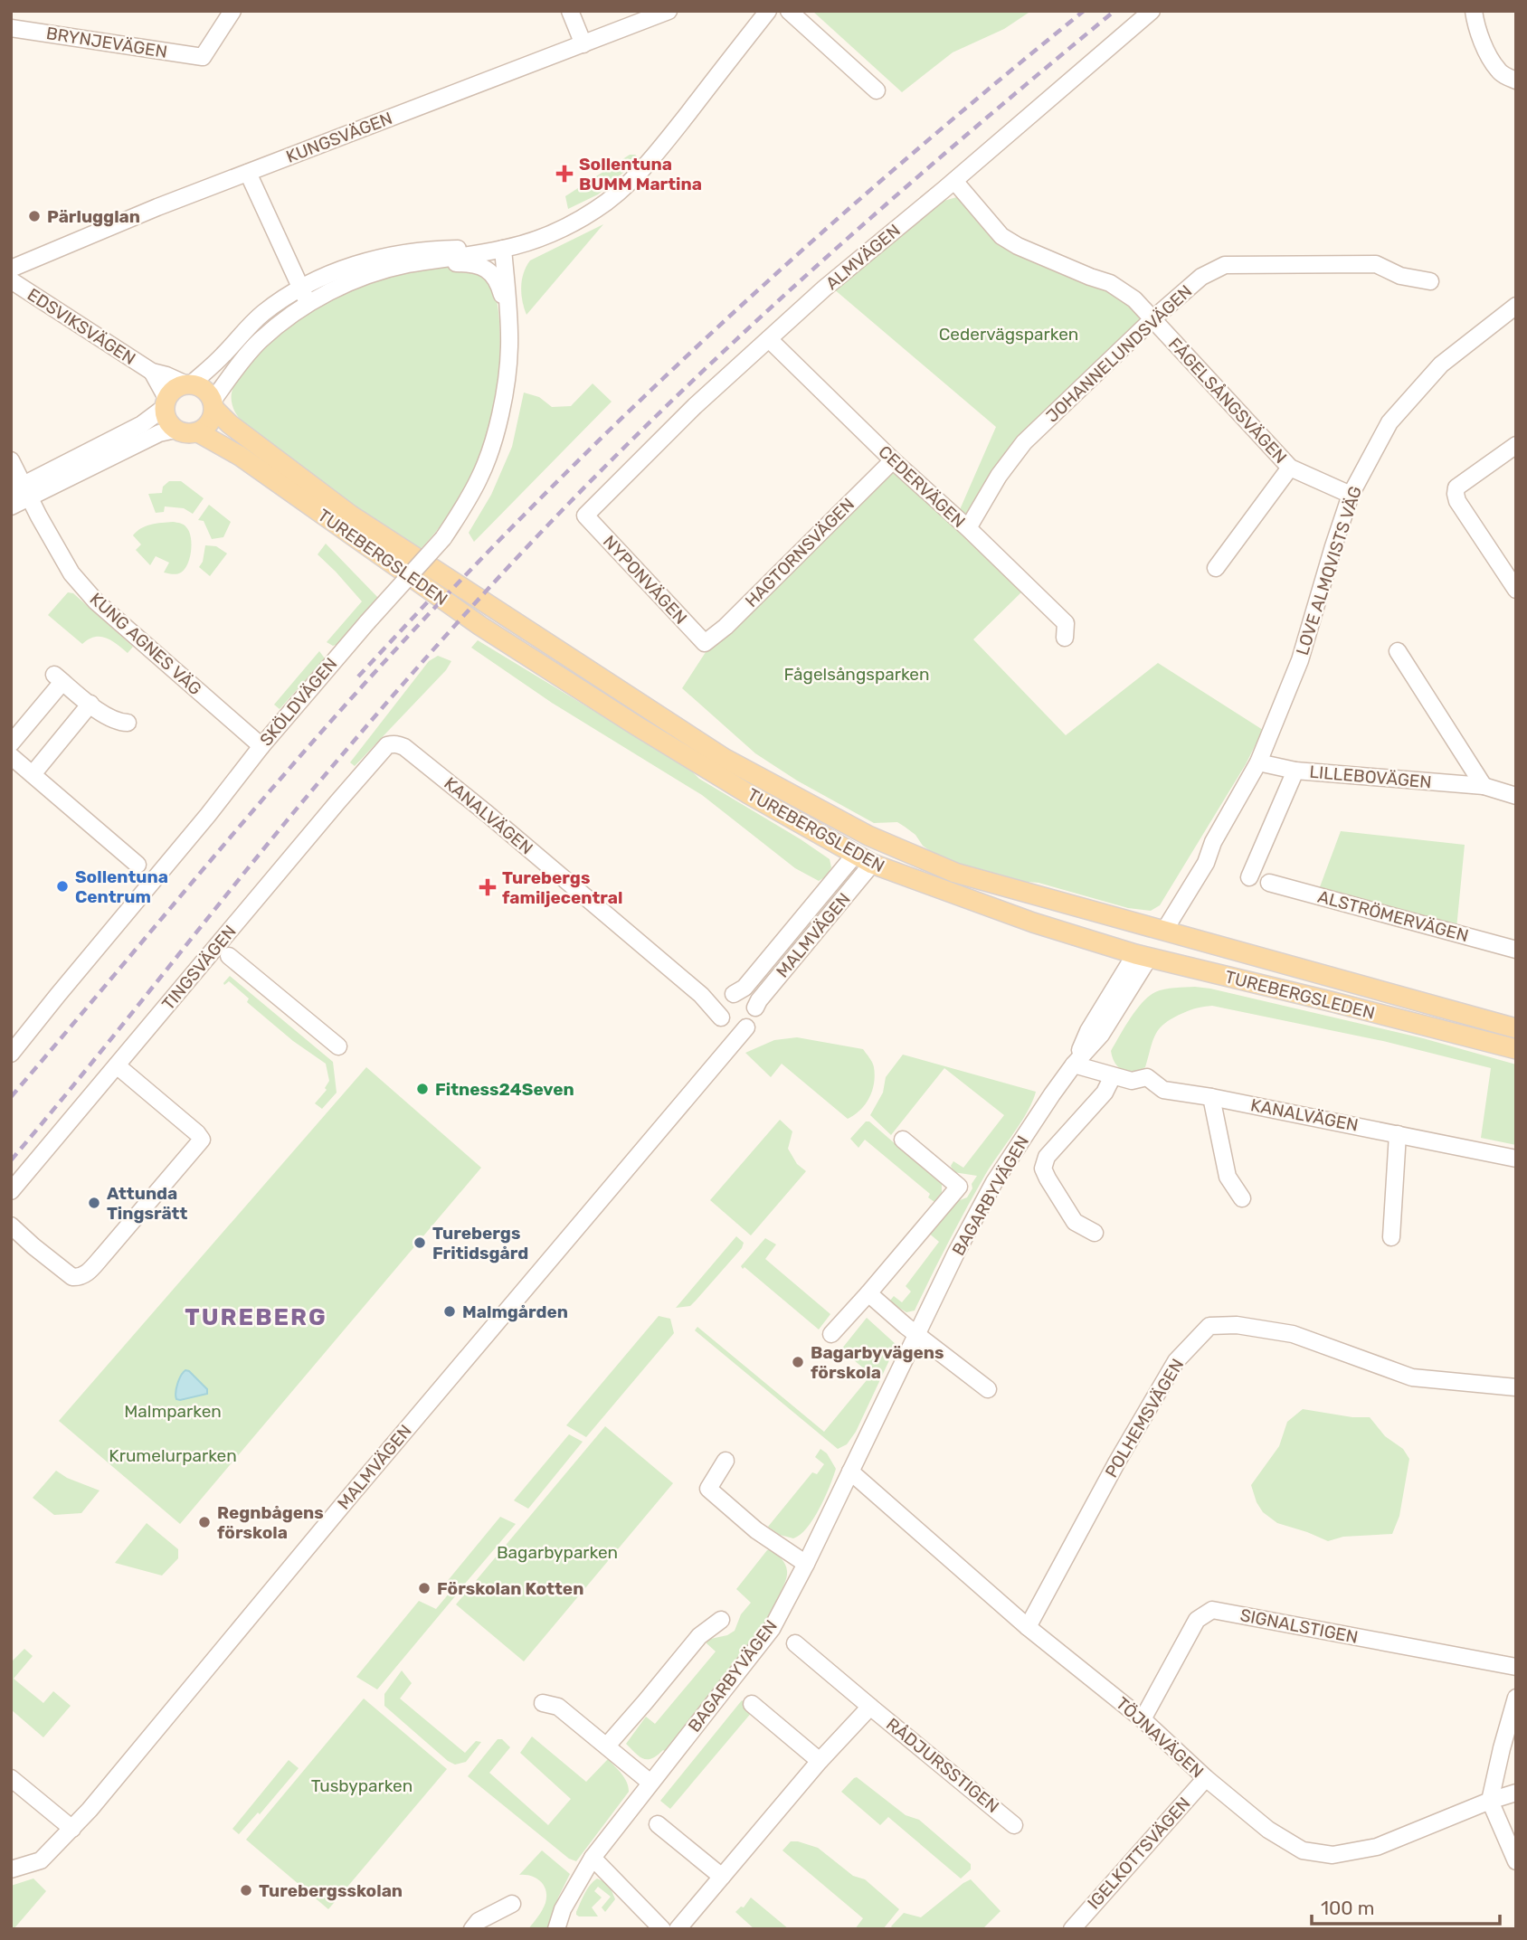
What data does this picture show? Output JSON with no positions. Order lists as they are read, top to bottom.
{
  "streets": {
    "main road": ["TUREBERGSLEDEN"],
    "street": [
      "BRYNJEVÄGEN",
      "KUNGSVÄGEN",
      "ALMVÄGEN",
      "EDSVIKSVÄGEN",
      "JOHANNELUNDSVÄGEN",
      "FÅGELSÅNGSVÄGEN",
      "CEDERVÄGEN",
      "HAGTORNSVÄGEN",
      "LOVE ALMQVISTS VÄG",
      "NYPONVÄGEN",
      "KUNG AGNES VÄG",
      "SKÖLDVÄGEN",
      "LILLEBOVÄGEN",
      "KANALVÄGEN",
      "ALSTRÖMERVÄGEN",
      "MALMVÄGEN",
      "TINGSVÄGEN",
      "BAGARBYVÄGEN",
      "POLHEMSVÄGEN",
      "SIGNALSTIGEN",
      "TÖJNAVÄGEN",
      "RÅDJURSSTIGEN",
      "IGELKOTTSVÄGEN"
    ]
  },
  "crossings": [
    ["ALMVÄGEN", "FÅGELSÅNGSVÄGEN"],
    ["ALMVÄGEN", "CEDERVÄGEN"],
    ["ALMVÄGEN", "NYPONVÄGEN"],
    ["EDSVIKSVÄGEN", "TUREBERGSLEDEN"],
    ["JOHANNELUNDSVÄGEN", "FÅGELSÅNGSVÄGEN"],
    ["JOHANNELUNDSVÄGEN", "CEDERVÄGEN"],
    ["FÅGELSÅNGSVÄGEN", "LOVE ALMQVISTS VÄG"],
    ["CEDERVÄGEN", "HAGTORNSVÄGEN"],
    ["HAGTORNSVÄGEN", "NYPONVÄGEN"],
    ["TUREBERGSLEDEN", "LOVE ALMQVISTS VÄG"],
    ["TUREBERGSLEDEN", "MALMVÄGEN"],
    ["TUREBERGSLEDEN", "BAGARBYVÄGEN"],
    ["LOVE ALMQVISTS VÄG", "LILLEBOVÄGEN"],
    ["KUNG AGNES VÄG", "SKÖLDVÄGEN"],
    ["KANALVÄGEN", "MALMVÄGEN"],
    ["KANALVÄGEN", "TINGSVÄGEN"],
    ["KANALVÄGEN", "BAGARBYVÄGEN"],
    ["BAGARBYVÄGEN", "TÖJNAVÄGEN"],
    ["POLHEMSVÄGEN", "TÖJNAVÄGEN"],
    ["SIGNALSTIGEN", "TÖJNAVÄGEN"],
    ["TÖJNAVÄGEN", "IGELKOTTSVÄGEN"]
  ],
  "districts": ["TUREBERG"],
  "parks": [
    "Cedervägsparken",
    "Fågelsångsparken",
    "Malmparken",
    "Krumelurparken",
    "Bagarbyparken",
    "Tusbyparken"
  ],
  "places": {
    "health": ["Sollentuna BUMM Martina", "Turebergs familjecentral"],
    "other": [
      "Pärlugglan",
      "Sollentuna Centrum",
      "Fitness24Seven",
      "Attunda Tingsrätt",
      "Turebergs Fritidsgård",
      "Malmgården",
      "Bagarbyvägens förskola",
      "Regnbågens förskola",
      "Förskolan Kotten",
      "Turebergsskolan"
    ]
  },
  "scale_bar": "100 m"
}
